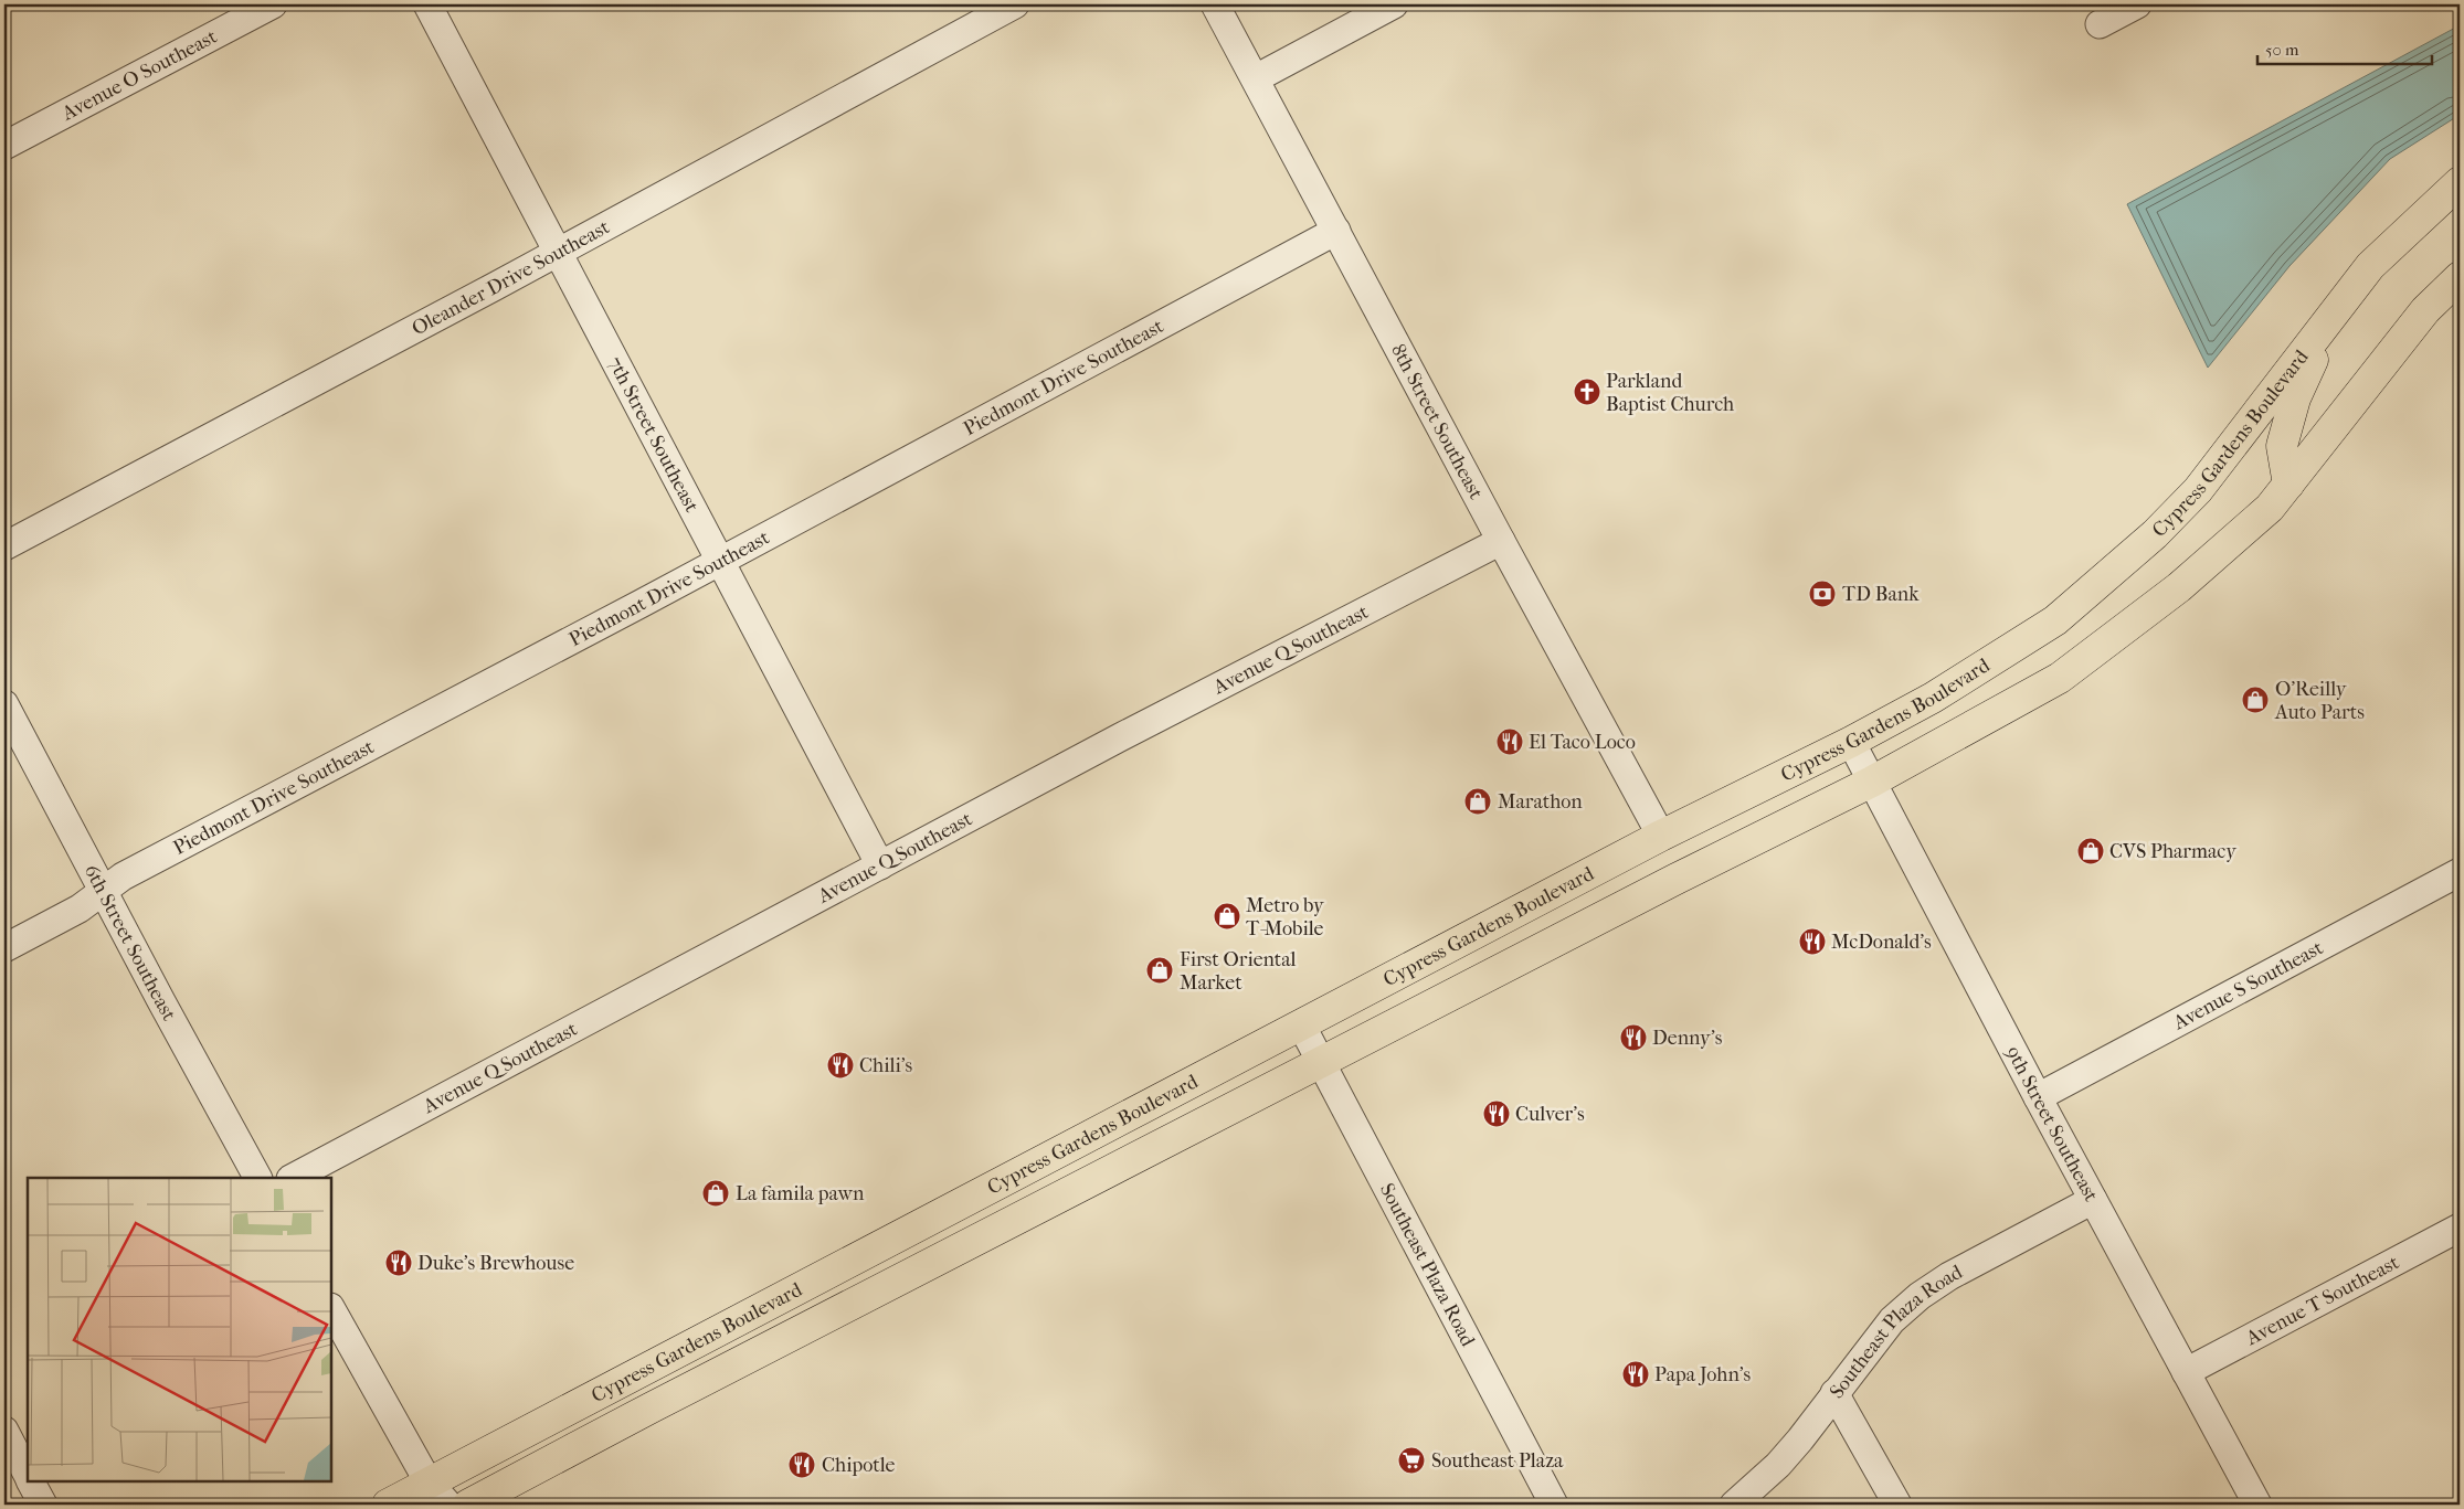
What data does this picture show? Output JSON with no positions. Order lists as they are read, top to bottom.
{
  "streets": {
    "main road": ["Cypress Gardens Boulevard"],
    "street": [
      "Avenue O Southeast",
      "Oleander Drive Southeast",
      "Piedmont Drive Southeast",
      "8th Street Southeast",
      "7th Street Southeast",
      "Avenue Q Southeast",
      "6th Street Southeast",
      "Avenue S Southeast",
      "9th Street Southeast",
      "Southeast Plaza Road",
      "Avenue T Southeast"
    ]
  },
  "crossings": [
    ["Oleander Drive Southeast", "7th Street Southeast"],
    ["Piedmont Drive Southeast", "8th Street Southeast"],
    ["Piedmont Drive Southeast", "7th Street Southeast"],
    ["Piedmont Drive Southeast", "6th Street Southeast"],
    ["8th Street Southeast", "Cypress Gardens Boulevard"],
    ["8th Street Southeast", "Avenue Q Southeast"],
    ["7th Street Southeast", "Avenue Q Southeast"],
    ["Cypress Gardens Boulevard", "9th Street Southeast"],
    ["Cypress Gardens Boulevard", "Southeast Plaza Road"],
    ["Avenue S Southeast", "9th Street Southeast"],
    ["9th Street Southeast", "Southeast Plaza Road"],
    ["9th Street Southeast", "Avenue T Southeast"]
  ],
  "places": {
    "church": ["Parkland Baptist Church"],
    "bank": ["TD Bank"],
    "shop": [
      "O'Reilly Auto Parts",
      "Marathon",
      "CVS Pharmacy",
      "Metro by T-Mobile",
      "First Oriental Market",
      "La famila pawn"
    ],
    "restaurant": [
      "El Taco Loco",
      "McDonald's",
      "Denny's",
      "Chili's",
      "Culver's",
      "Duke's Brewhouse",
      "Papa John's",
      "Chipotle"
    ],
    "supermarket": ["Southeast Plaza"]
  },
  "scale_bar": "50 m"
}
